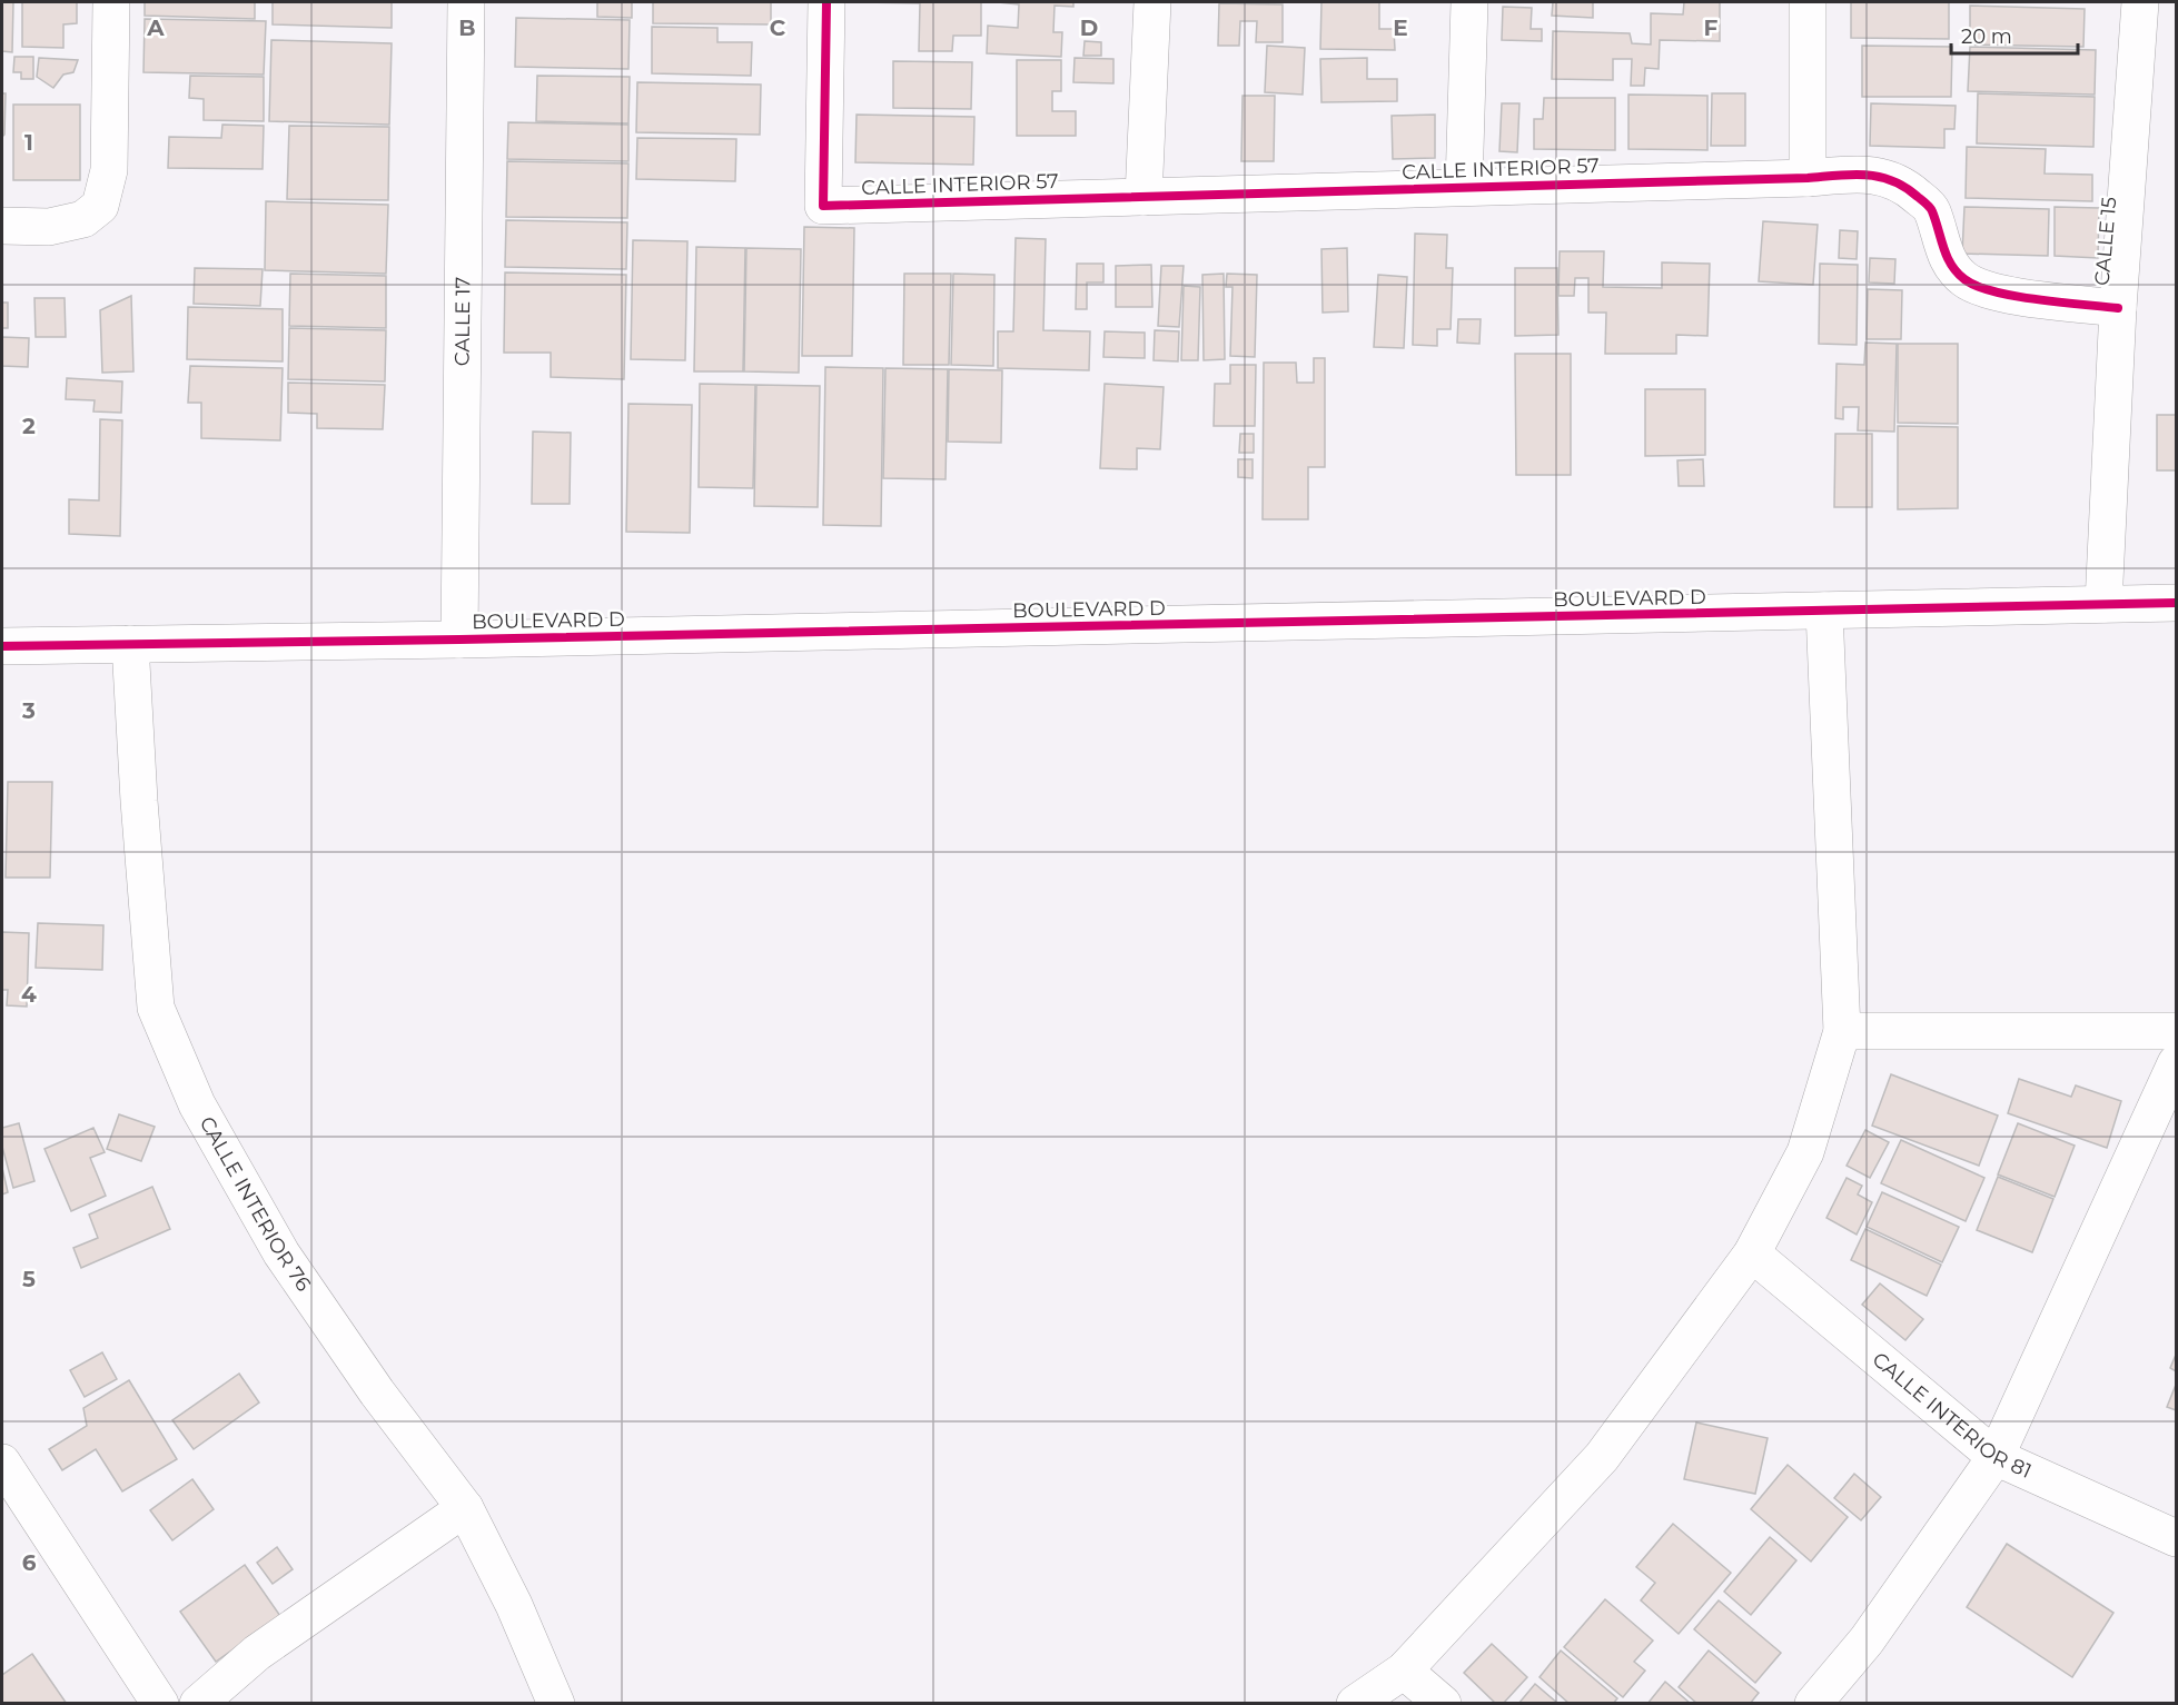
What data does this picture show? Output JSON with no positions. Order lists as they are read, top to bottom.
{
  "streets": {
    "street": [
      "CALLE INTERIOR 57",
      "CALLE 15",
      "CALLE 17",
      "BOULEVARD D",
      "CALLE INTERIOR 76",
      "CALLE INTERIOR 81"
    ]
  },
  "crossings": [
    ["CALLE INTERIOR 57", "CALLE 15"],
    ["CALLE 15", "BOULEVARD D"],
    ["CALLE 17", "BOULEVARD D"],
    ["BOULEVARD D", "CALLE INTERIOR 76"]
  ],
  "scale_bar": "20 m",
  "grid": {
    "columns": [
      "A",
      "B",
      "C",
      "D",
      "E",
      "F"
    ],
    "rows": [
      "1",
      "2",
      "3",
      "4",
      "5",
      "6"
    ]
  }
}
